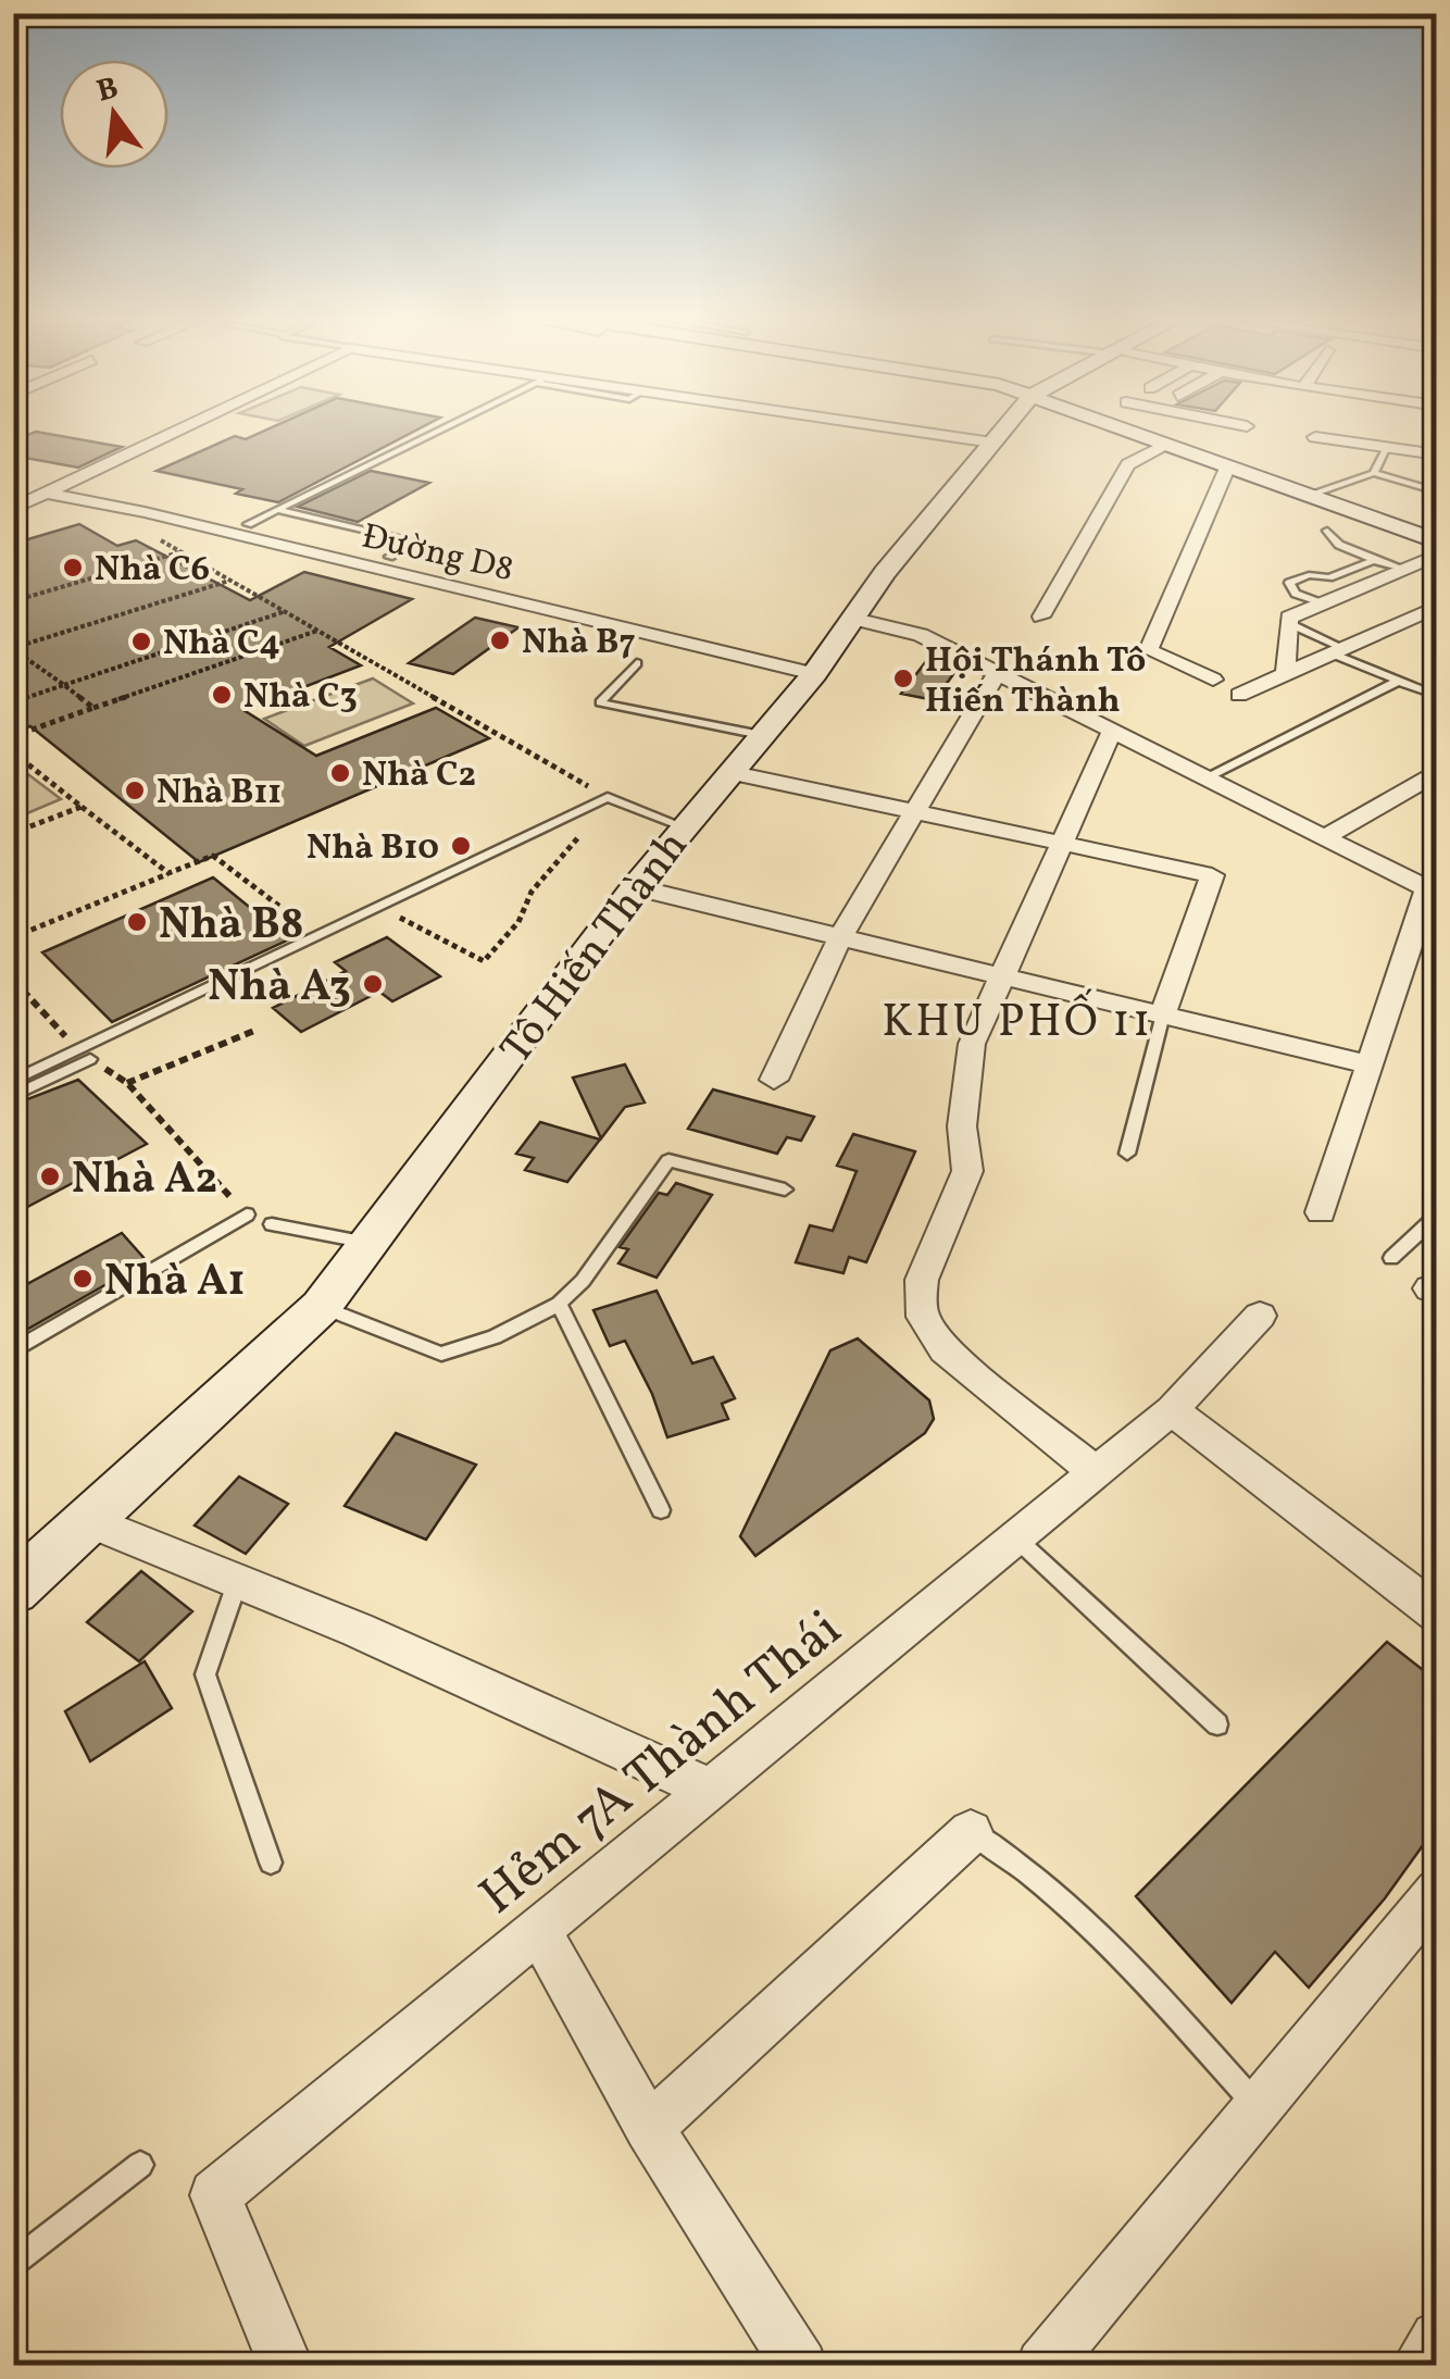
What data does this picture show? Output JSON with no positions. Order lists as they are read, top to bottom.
{
  "streets": {
    "main road": ["Tô Hiến Thành"],
    "street": ["Đường D8", "Hẻm 7A Thành Thái"]
  },
  "crossings": [
    ["Đường D8", "Tô Hiến Thành"]
  ],
  "districts": ["KHU PHỐ 11"],
  "places": [
    "Nhà C6",
    "Nhà B7",
    "Nhà C4",
    "Hội Thánh Tô Hiến Thành",
    "Nhà C3",
    "Nhà C2",
    "Nhà B11",
    "Nhà B10",
    "Nhà B8",
    "Nhà A3",
    "Nhà A2",
    "Nhà A1"
  ],
  "north": "top"
}
